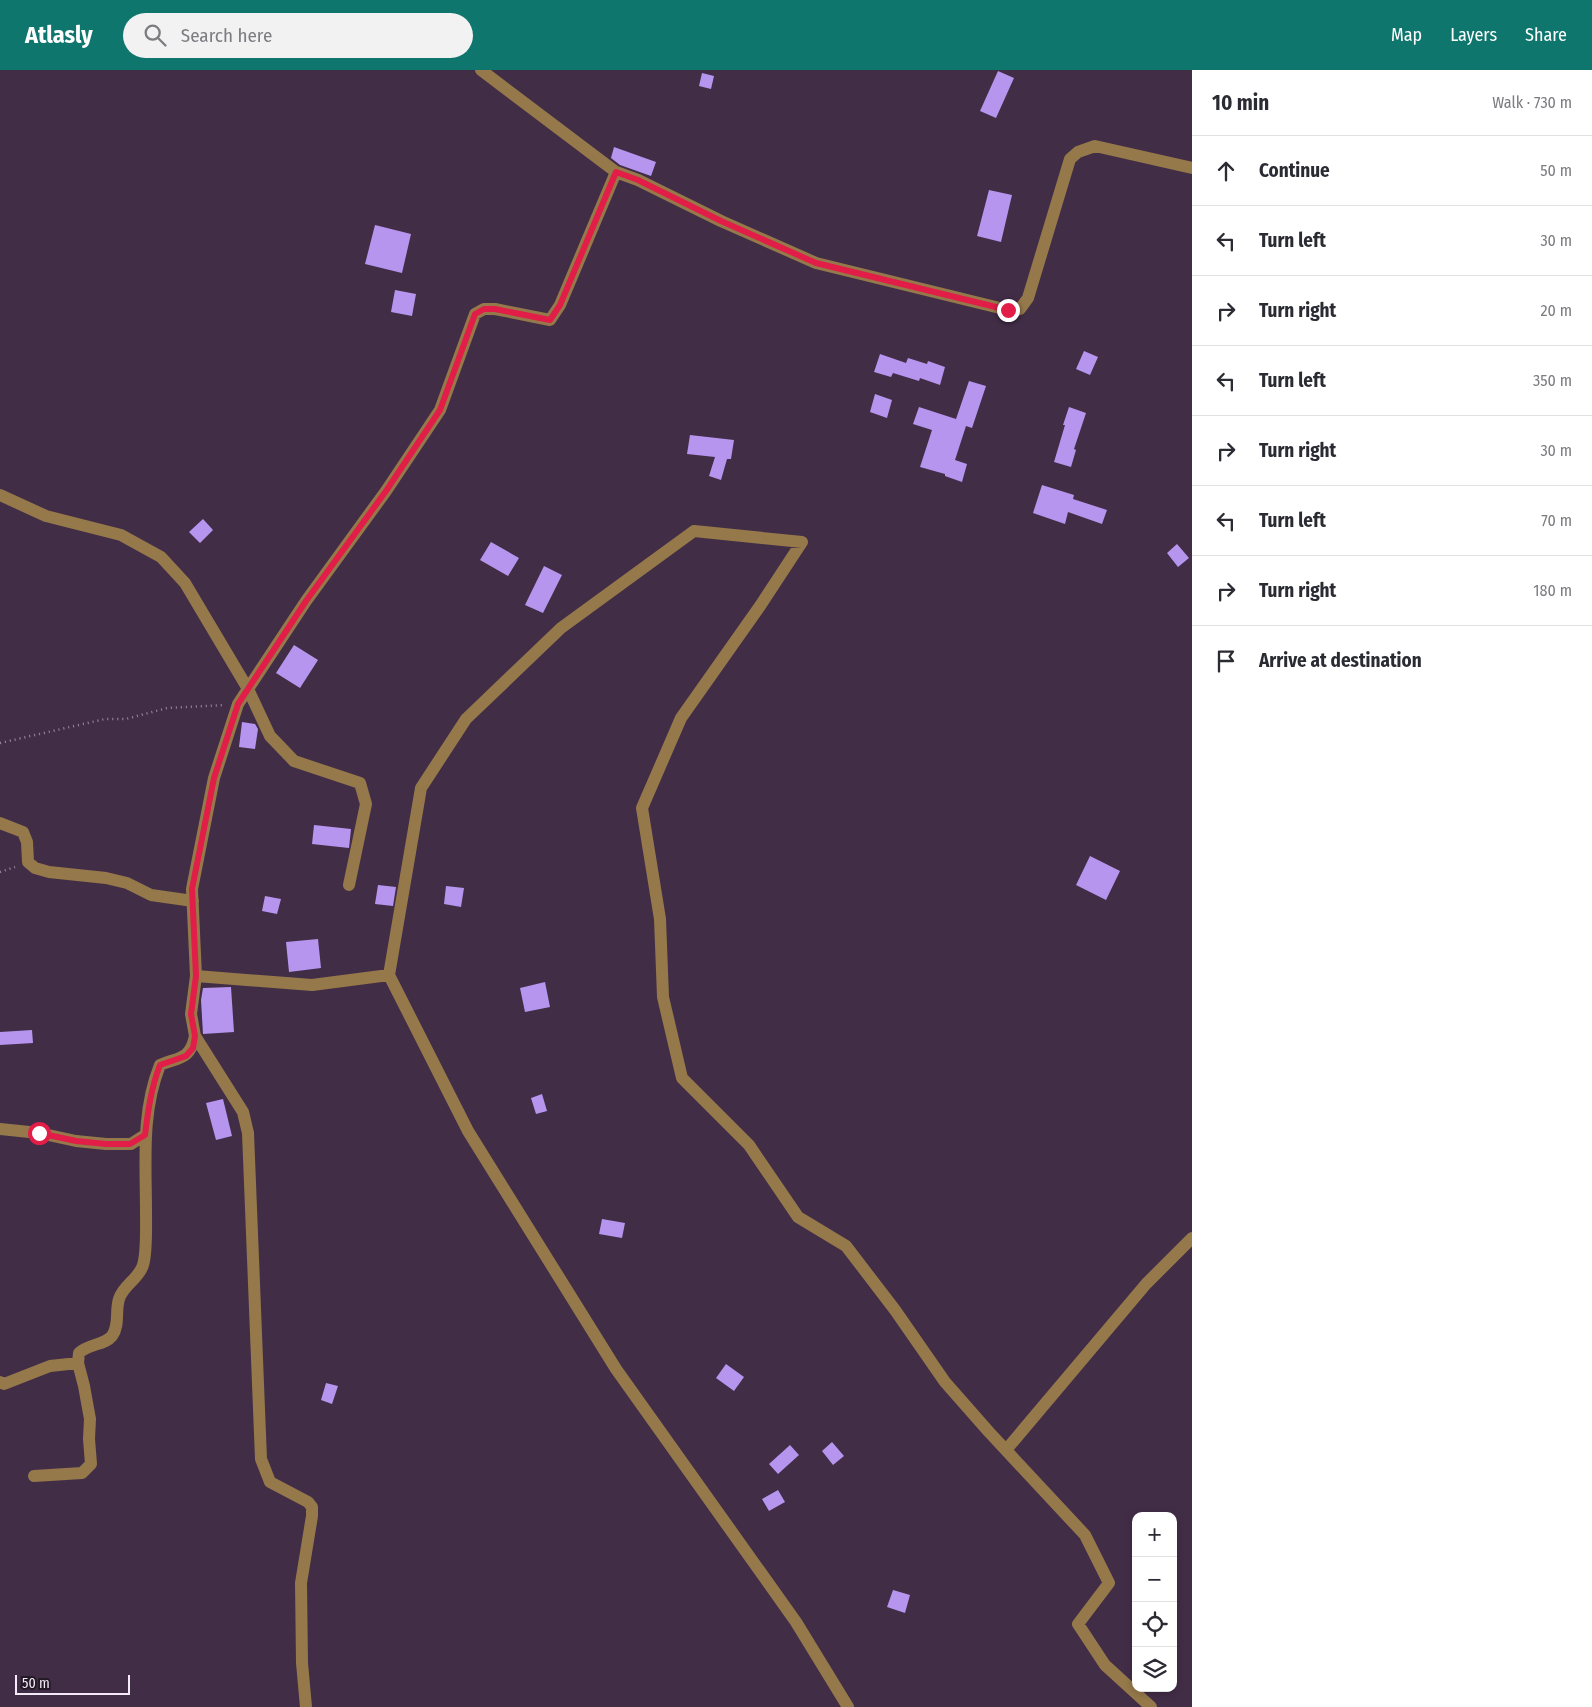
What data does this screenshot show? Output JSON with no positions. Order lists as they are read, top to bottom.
{
  "scale_bar": "50 m",
  "page": {
    "header": "Atlasly",
    "search": "Search here",
    "nav": ["Map", "Layers", "Share"],
    "heading": ["10 min", "Walk · 730 m"],
    "list": [
      ["Continue", "50 m"],
      ["Turn left", "30 m"],
      ["Turn right", "20 m"],
      ["Turn left", "350 m"],
      ["Turn right", "30 m"],
      ["Turn left", "70 m"],
      ["Turn right", "180 m"],
      "Arrive at destination"
    ],
    "map_buttons": ["+", "−"],
    "scale": "50 m"
  }
}
